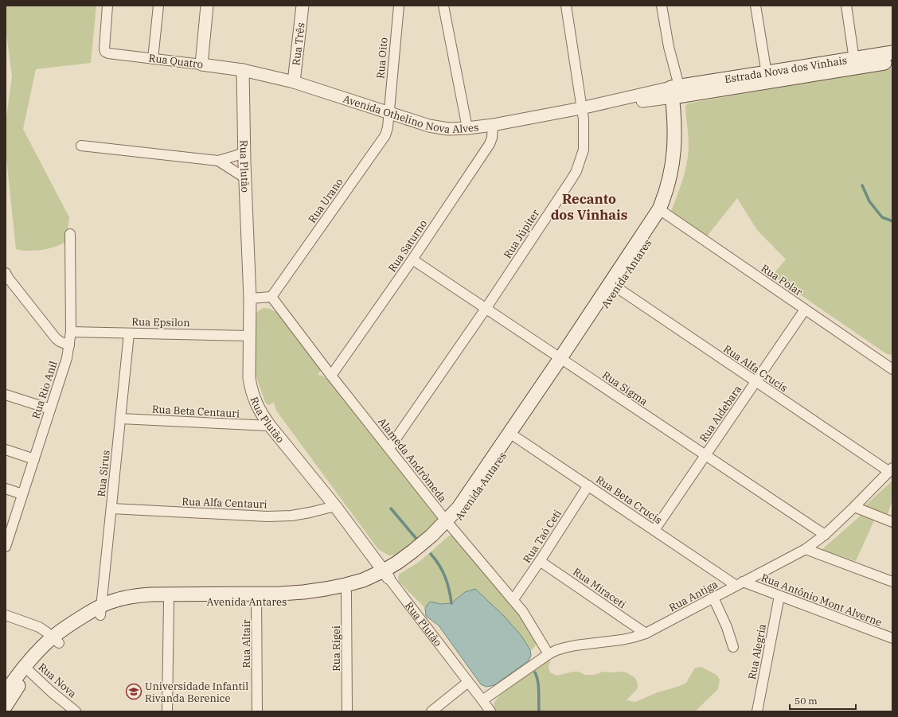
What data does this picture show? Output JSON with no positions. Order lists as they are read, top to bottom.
{
  "streets": {
    "main road": ["Estrada Nova dos Vinhais", "Avenida Antares"],
    "street": [
      "Rua Três",
      "Rua Oito",
      "Rua Quatro",
      "Avenida Othelino Nova Alves",
      "Rua Plutão",
      "Rua Urano",
      "Rua Júpiter",
      "Rua Saturno",
      "Rua Polar",
      "Rua Epsilon",
      "Rua Alfa Crucis",
      "Rua Sigma",
      "Rua Rio Anil",
      "Rua Beta Centauri",
      "Rua Aldebara",
      "Alameda Andrômeda",
      "Rua Sirus",
      "Rua Beta Crucis",
      "Rua Alfa Centauri",
      "Rua Taó Ceti",
      "Rua Miraceti",
      "Rua Antiga",
      "Rua Antônio Mont Alverne",
      "Rua Altair",
      "Rua Rigei",
      "Rua Alegria",
      "Rua Nova"
    ]
  },
  "crossings": [
    ["Rua Três", "Avenida Othelino Nova Alves"],
    ["Rua Oito", "Avenida Othelino Nova Alves"],
    ["Rua Oito", "Rua Urano"],
    ["Rua Quatro", "Avenida Othelino Nova Alves"],
    ["Rua Quatro", "Rua Plutão"],
    ["Estrada Nova dos Vinhais", "Avenida Othelino Nova Alves"],
    ["Estrada Nova dos Vinhais", "Avenida Antares"],
    ["Avenida Othelino Nova Alves", "Rua Plutão"],
    ["Avenida Othelino Nova Alves", "Rua Urano"],
    ["Avenida Othelino Nova Alves", "Rua Júpiter"],
    ["Avenida Othelino Nova Alves", "Rua Saturno"],
    ["Avenida Othelino Nova Alves", "Avenida Antares"],
    ["Rua Plutão", "Avenida Antares"],
    ["Rua Plutão", "Rua Epsilon"],
    ["Rua Plutão", "Rua Beta Centauri"],
    ["Rua Plutão", "Rua Alfa Centauri"],
    ["Rua Plutão", "Rua Antiga"],
    ["Rua Urano", "Alameda Andrômeda"],
    ["Rua Júpiter", "Rua Sigma"],
    ["Rua Júpiter", "Alameda Andrômeda"],
    ["Rua Saturno", "Rua Sigma"],
    ["Rua Saturno", "Alameda Andrômeda"],
    ["Avenida Antares", "Rua Polar"],
    ["Avenida Antares", "Rua Alfa Crucis"],
    ["Avenida Antares", "Rua Sigma"],
    ["Avenida Antares", "Alameda Andrômeda"],
    ["Avenida Antares", "Rua Sirus"],
    ["Avenida Antares", "Rua Beta Crucis"],
    ["Avenida Antares", "Rua Altair"],
    ["Avenida Antares", "Rua Rigei"],
    ["Avenida Antares", "Rua Nova"],
    ["Rua Polar", "Rua Aldebara"],
    ["Rua Epsilon", "Rua Rio Anil"],
    ["Rua Epsilon", "Rua Sirus"],
    ["Rua Alfa Crucis", "Rua Aldebara"],
    ["Rua Alfa Crucis", "Rua Antiga"],
    ["Rua Sigma", "Rua Aldebara"],
    ["Rua Sigma", "Rua Antiga"],
    ["Rua Beta Centauri", "Rua Sirus"],
    ["Rua Aldebara", "Rua Beta Crucis"],
    ["Alameda Andrômeda", "Rua Taó Ceti"],
    ["Alameda Andrômeda", "Rua Antiga"],
    ["Rua Sirus", "Rua Alfa Centauri"],
    ["Rua Beta Crucis", "Rua Taó Ceti"],
    ["Rua Beta Crucis", "Rua Antiga"],
    ["Rua Beta Crucis", "Rua Antônio Mont Alverne"],
    ["Rua Taó Ceti", "Rua Miraceti"],
    ["Rua Miraceti", "Rua Antiga"],
    ["Rua Antiga", "Rua Antônio Mont Alverne"],
    ["Rua Antônio Mont Alverne", "Rua Alegria"]
  ],
  "districts": ["Recanto dos Vinhais"],
  "places": {
    "school or university": ["Universidade Infantil Rivanda Berenice"]
  },
  "scale_bar": "50 m"
}
